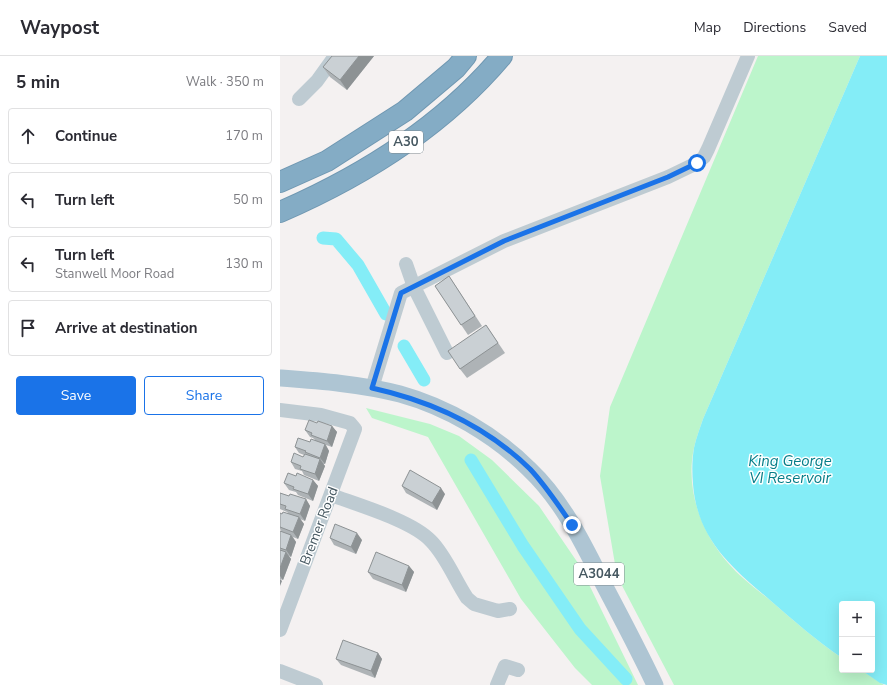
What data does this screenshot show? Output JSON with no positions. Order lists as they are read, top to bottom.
{
  "streets": {
    "highway": ["A30"],
    "main road": ["A3044"],
    "street": ["Bremer Road"]
  },
  "water": ["King George VI Reservoir"],
  "page": {
    "header": "Waypost",
    "nav": ["Map", "Directions", "Saved"],
    "heading": ["5 min", "Walk · 350 m"],
    "list": [
      ["Continue", "170 m"],
      ["Turn left", "50 m"],
      ["Turn left", "Stanwell Moor Road", "130 m"],
      "Arrive at destination"
    ],
    "buttons": ["Save", "Share"],
    "map_buttons": ["+", "−"]
  }
}
